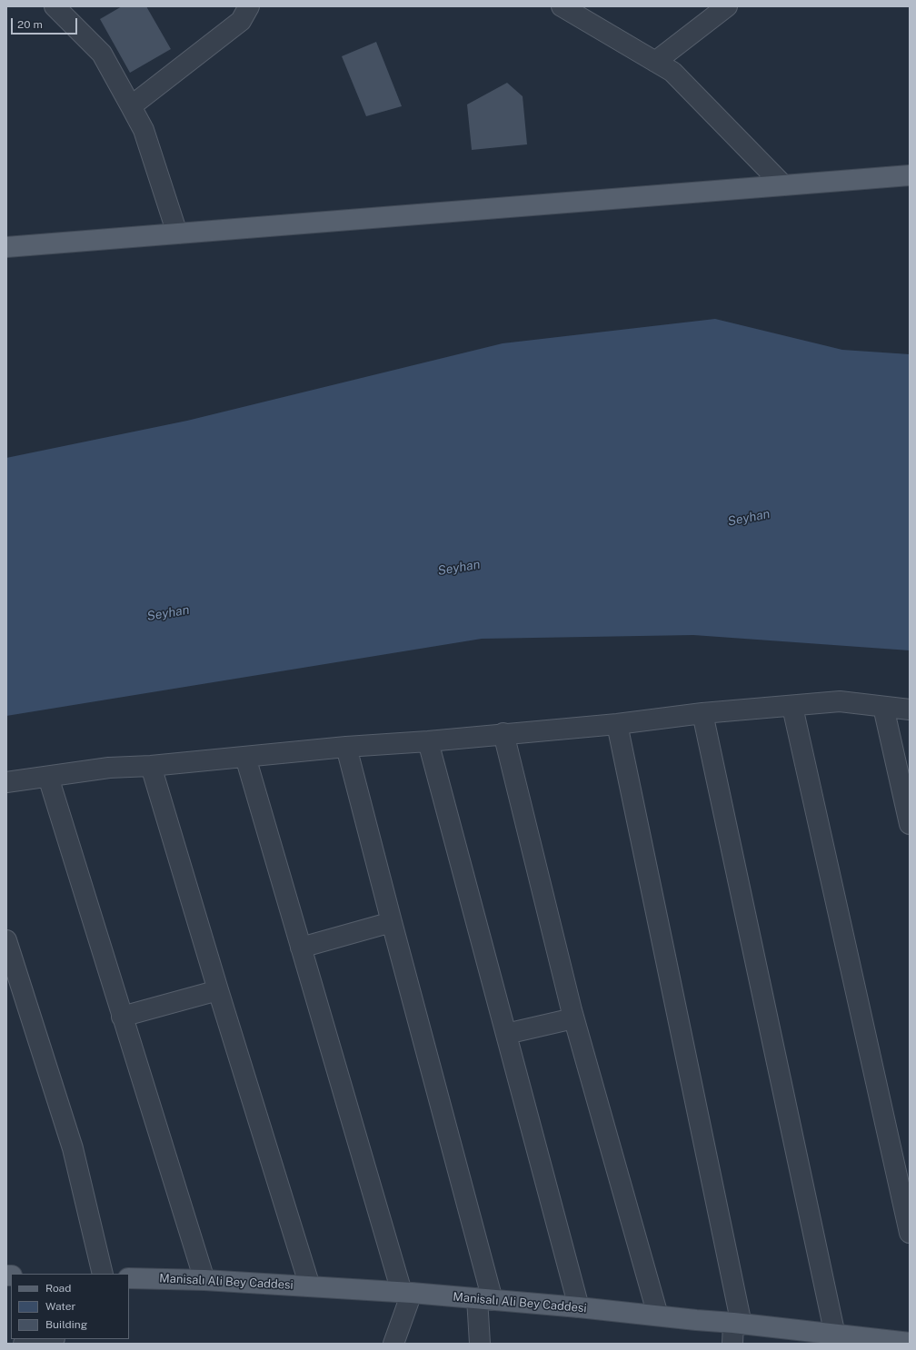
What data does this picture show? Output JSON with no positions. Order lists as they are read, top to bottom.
{
  "streets": {
    "main road": ["Manisalı Ali Bey Caddesi"]
  },
  "water": ["Seyhan"],
  "legend": ["Road", "Water", "Building"],
  "scale_bar": "20 m"
}
